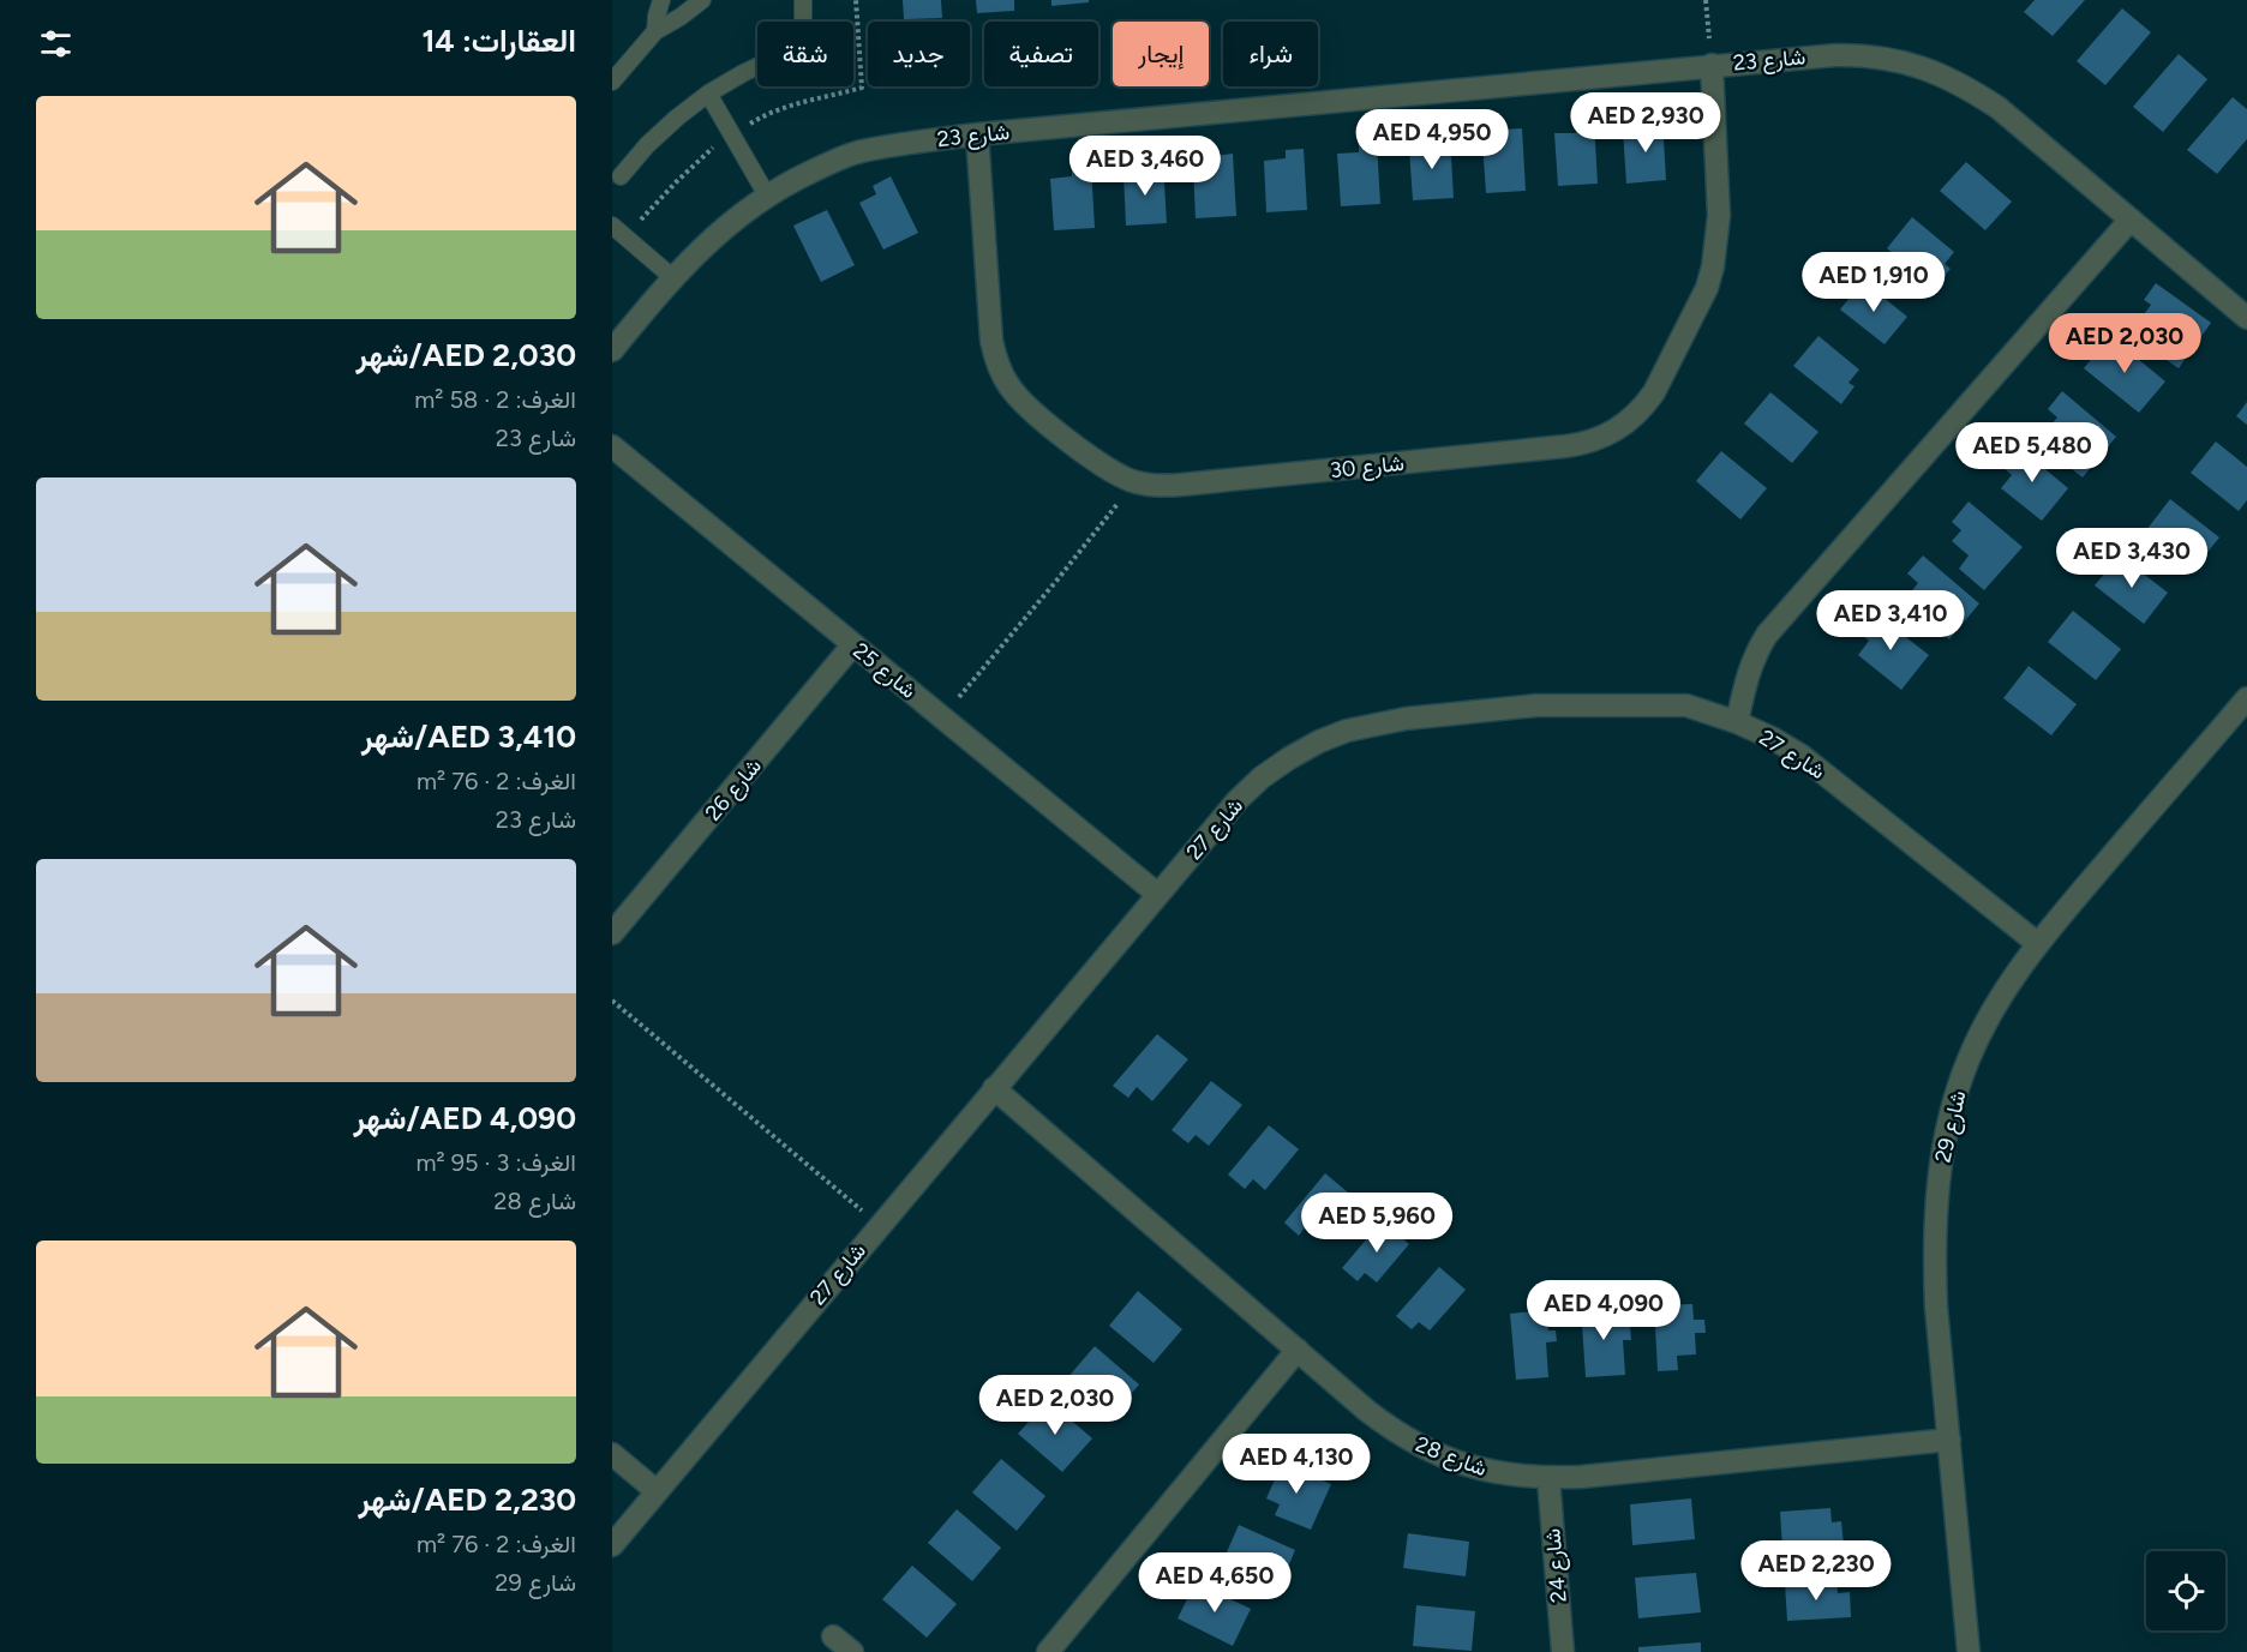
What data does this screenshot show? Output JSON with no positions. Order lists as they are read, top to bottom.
{
  "streets": {
    "street": [
      "شارع 23",
      "شارع 30",
      "شارع 25",
      "شارع 27",
      "شارع 26",
      "شارع 29",
      "شارع 28",
      "شارع 24"
    ]
  },
  "crossings": [
    ["شارع 23", "شارع 30"],
    ["شارع 25", "شارع 27"],
    ["شارع 25", "شارع 26"],
    ["شارع 27", "شارع 29"],
    ["شارع 27", "شارع 28"],
    ["شارع 29", "شارع 28"],
    ["شارع 28", "شارع 24"]
  ],
  "page": {
    "heading": "العقارات: 14",
    "chip": [
      "شراء",
      "إيجار",
      "تصفية",
      "جديد",
      "شقة"
    ],
    "list": [
      {
        "name": "AED 2,030/شهر",
        "note": "الغرف: 2 · 58 m² · شارع 23"
      },
      {
        "name": "AED 3,410/شهر",
        "note": "الغرف: 2 · 76 m² · شارع 23"
      },
      {
        "name": "AED 4,090/شهر",
        "note": "الغرف: 3 · 95 m² · شارع 28"
      },
      {
        "name": "AED 2,230/شهر",
        "note": "الغرف: 2 · 76 m² · شارع 29"
      }
    ],
    "price": [
      "AED 2,930",
      "AED 4,950",
      "AED 3,460",
      "AED 1,910",
      "AED 2,030",
      "AED 5,480",
      "AED 3,430",
      "AED 3,410",
      "AED 5,960",
      "AED 4,090",
      "AED 2,030",
      "AED 4,130",
      "AED 2,230",
      "AED 4,650"
    ]
  }
}
